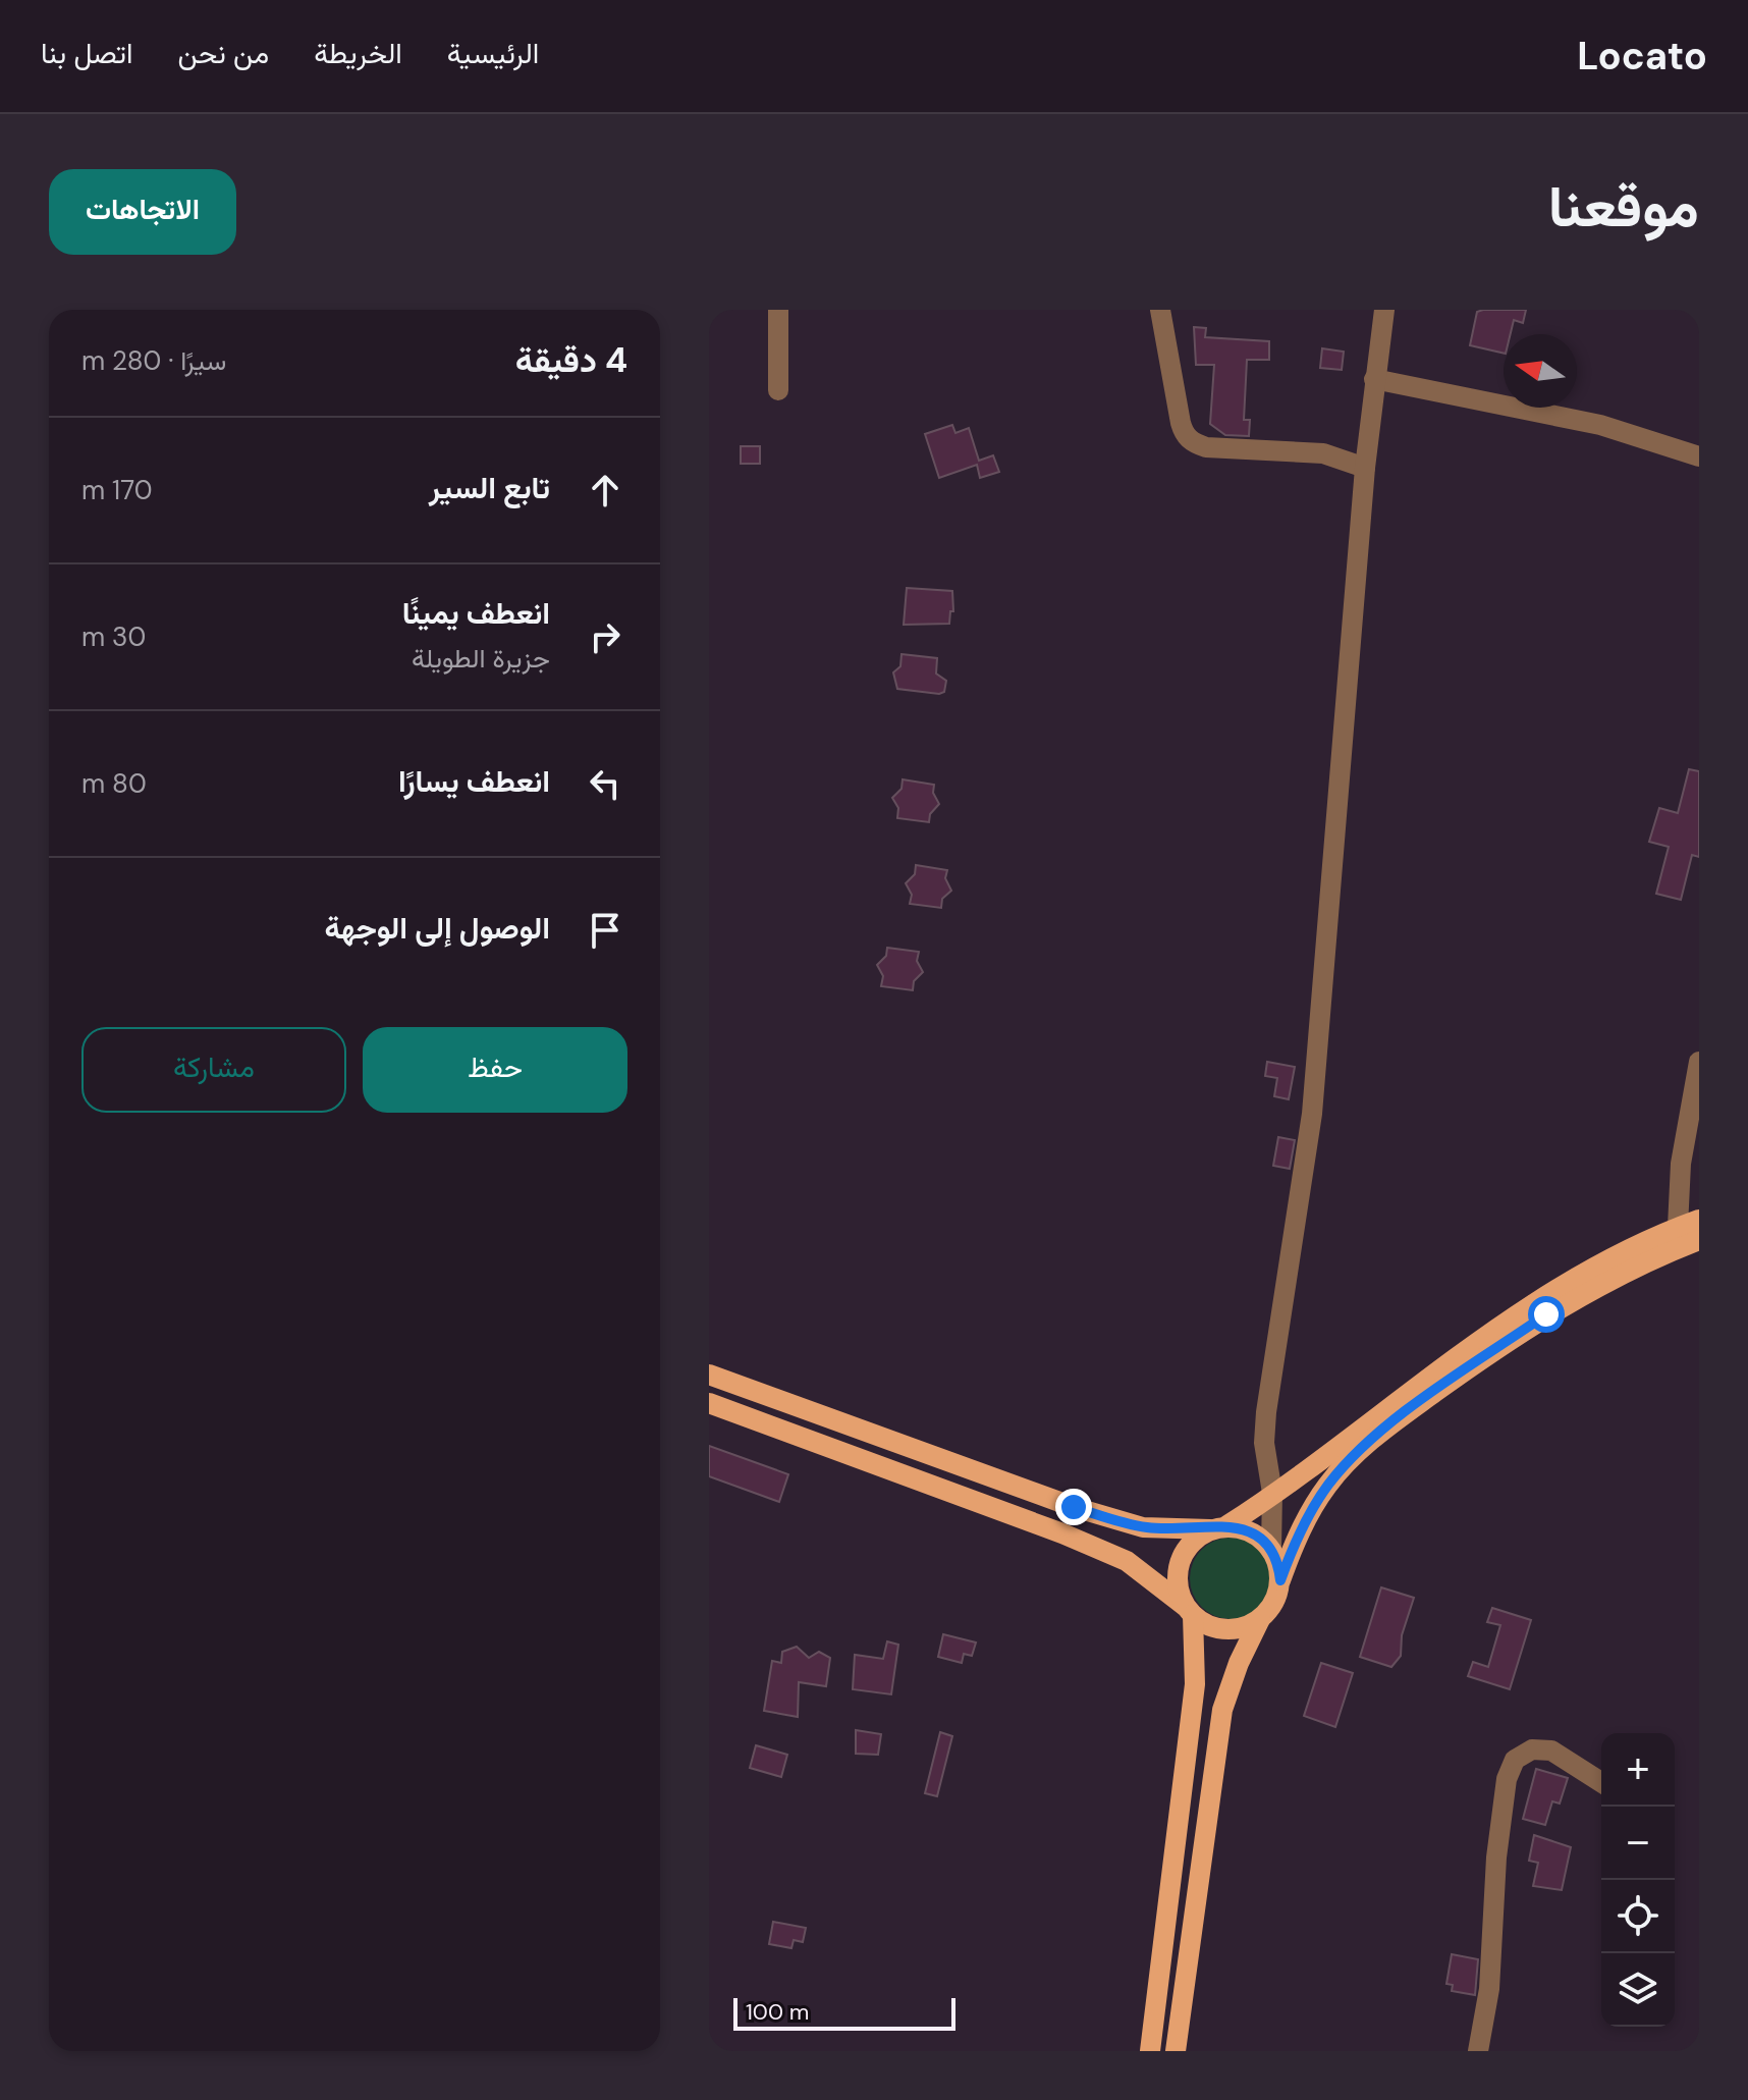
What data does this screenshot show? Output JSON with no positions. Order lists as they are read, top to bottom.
{
  "scale_bar": "100 m",
  "north": "left",
  "page": {
    "header": "Locato",
    "nav": [
      "الرئيسية",
      "الخريطة",
      "من نحن",
      "اتصل بنا"
    ],
    "title": "موقعنا",
    "buttons": [
      "الاتجاهات",
      ["حفظ", "مشاركة"]
    ],
    "heading": ["4 دقيقة", "سيرًا · 280 m"],
    "list": [
      ["تابع السير", "170 m"],
      ["انعطف يمينًا", "جزيرة الطويلة", "30 m"],
      ["انعطف يسارًا", "80 m"],
      "الوصول إلى الوجهة"
    ],
    "map_buttons": ["+", "−"],
    "scale": "100 m"
  }
}
